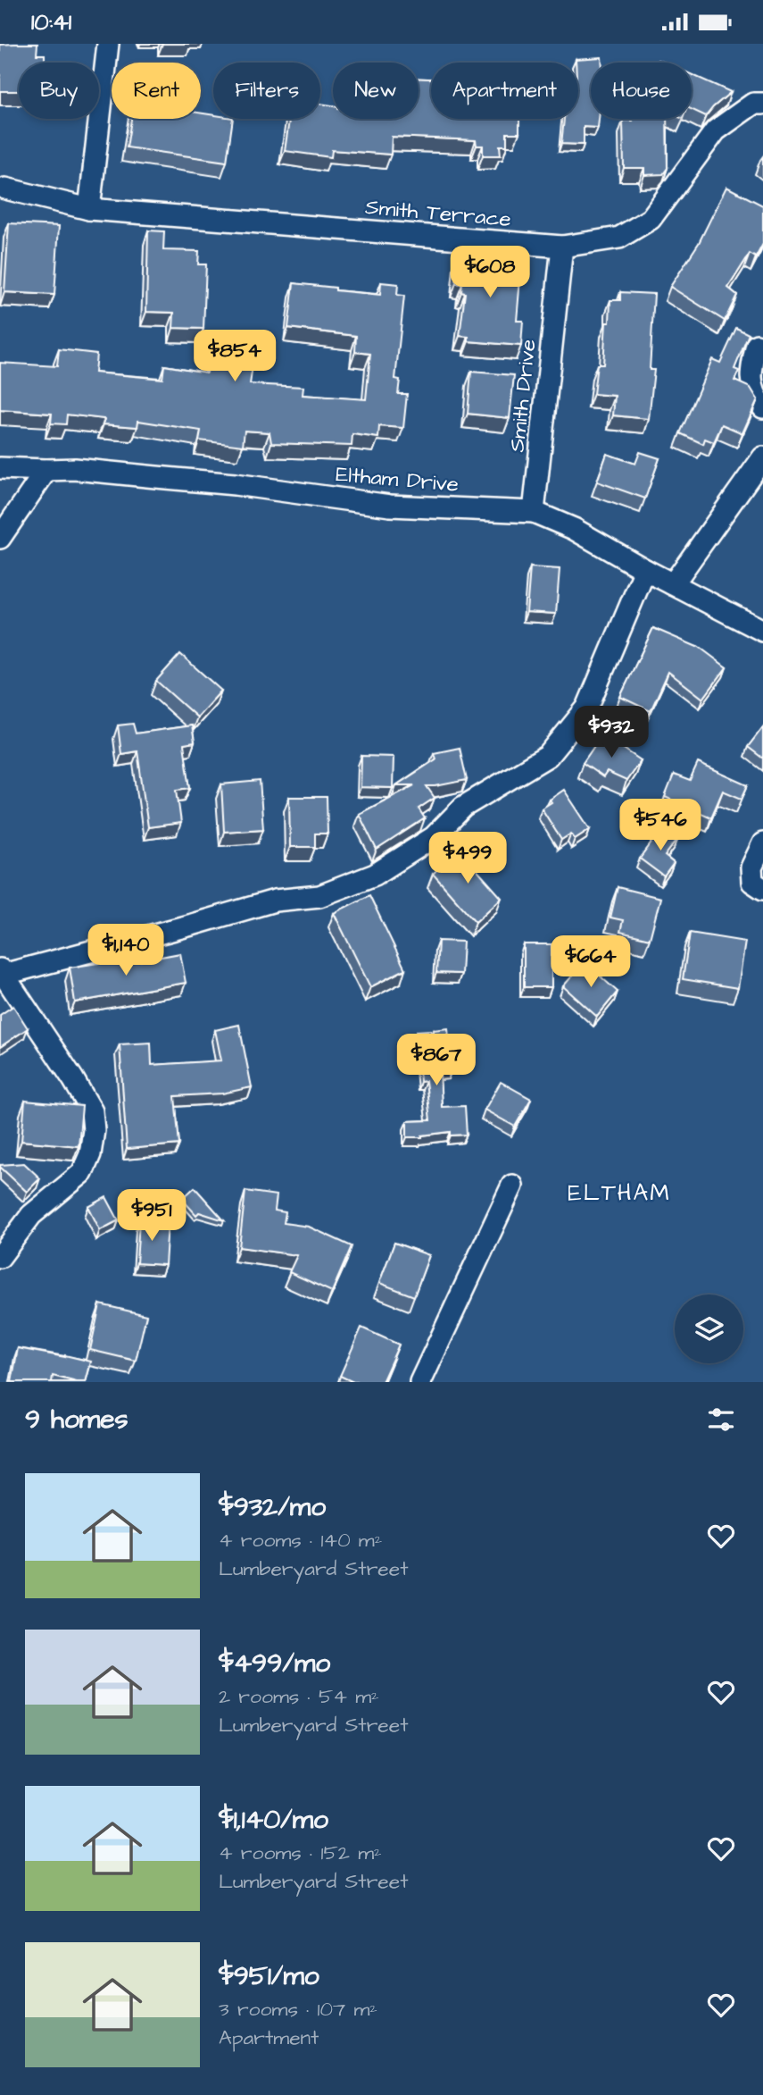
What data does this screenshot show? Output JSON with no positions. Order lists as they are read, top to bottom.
{
  "streets": {
    "street": ["Smith Terrace", "Smith Drive", "Eltham Drive"]
  },
  "crossings": [
    ["Smith Terrace", "Smith Drive"],
    ["Smith Drive", "Eltham Drive"]
  ],
  "districts": ["ELTHAM"],
  "page": {
    "status": "10:41",
    "chip": [
      "Buy",
      "Rent",
      "Filters",
      "New",
      "Apartment",
      "House"
    ],
    "price": [
      "$608",
      "$854",
      "$932",
      "$546",
      "$499",
      "$1,140",
      "$664",
      "$867",
      "$951"
    ],
    "heading": "9 homes",
    "list": [
      {
        "name": "$932/mo",
        "note": "4 rooms · 140 m² · Lumberyard Street"
      },
      {
        "name": "$499/mo",
        "note": "2 rooms · 54 m² · Lumberyard Street"
      },
      {
        "name": "$1,140/mo",
        "note": "4 rooms · 152 m² · Lumberyard Street"
      },
      {
        "name": "$951/mo",
        "note": "3 rooms · 107 m² · Apartment"
      }
    ]
  }
}
